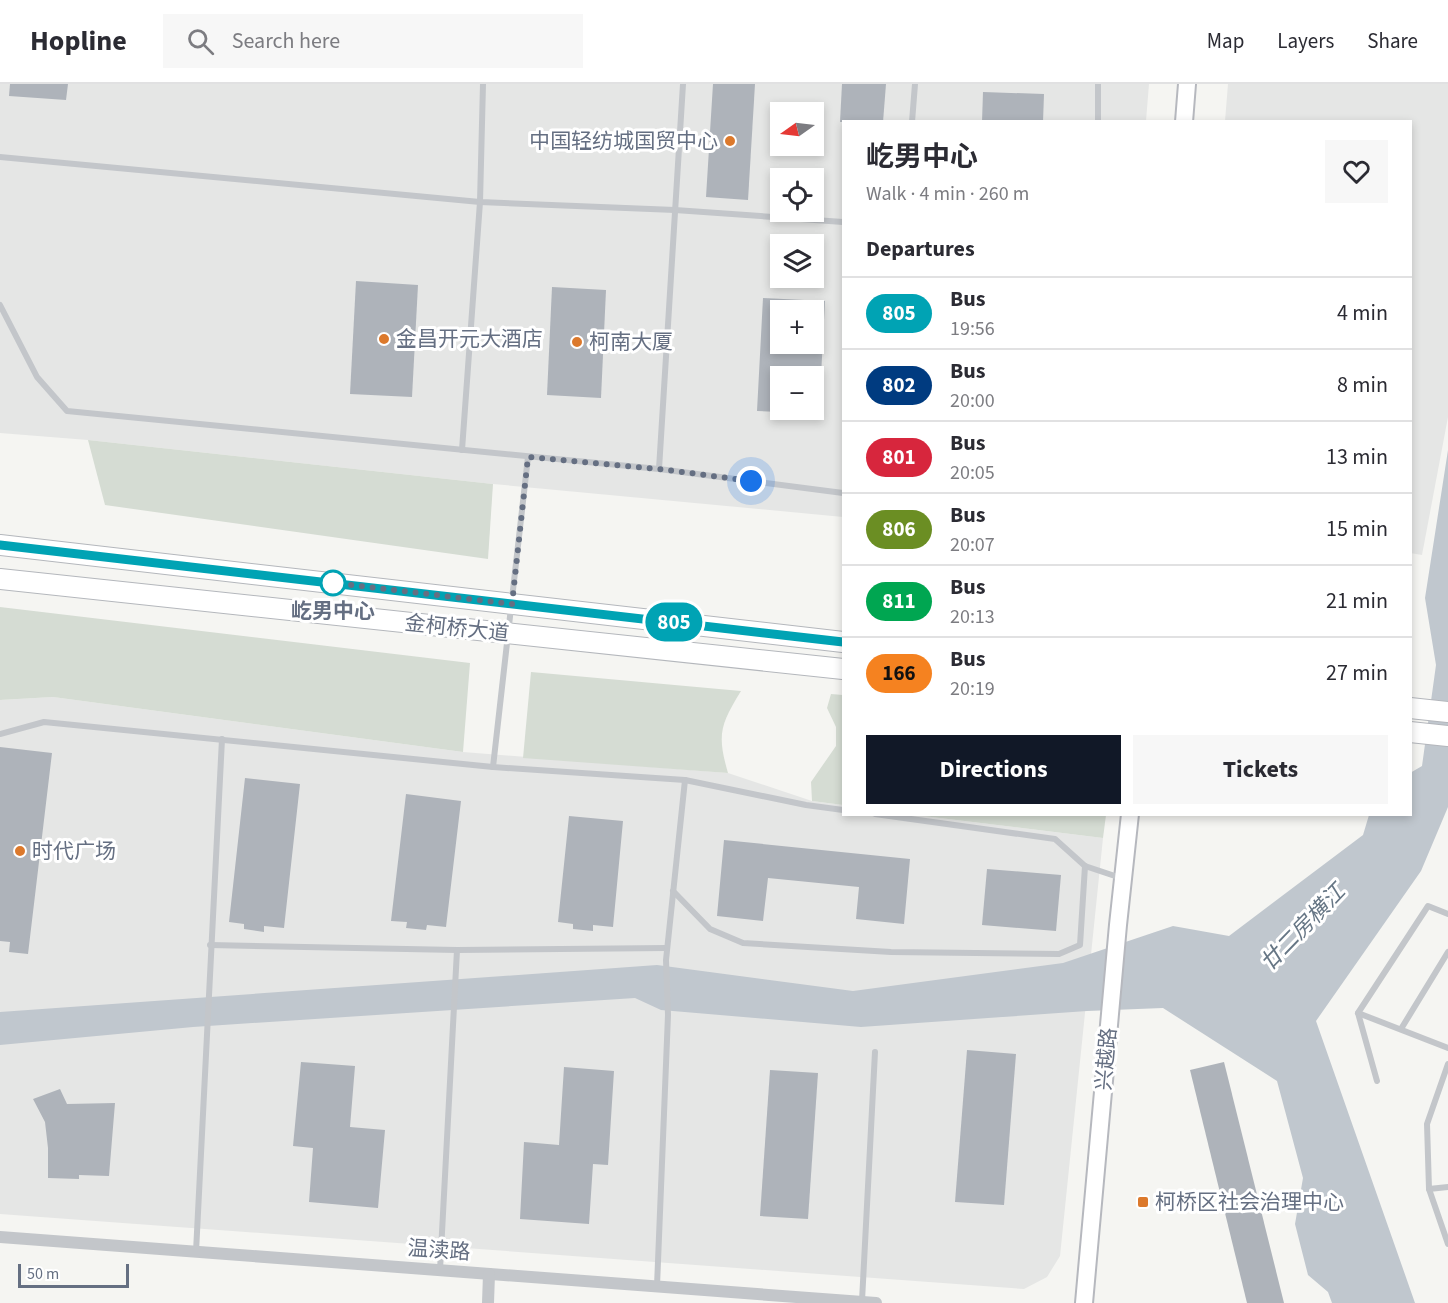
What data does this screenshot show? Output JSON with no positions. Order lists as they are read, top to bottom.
{
  "streets": {
    "main road": ["金柯桥大道"],
    "street": ["兴越路", "温渎路"]
  },
  "water": ["廿二房横江"],
  "places": {
    "other": [
      "中国轻纺城国贸中心",
      "金昌开元大酒店",
      "柯南大厦",
      "屹男中心",
      "时代广场"
    ],
    "transit": ["柯桥区社会治理中心"]
  },
  "lines": ["bus line 805"],
  "scale_bar": "50 m",
  "north": "left",
  "page": {
    "header": "Hopline",
    "search": "Search here",
    "nav": ["Map", "Layers", "Share"],
    "on_map": "805",
    "map_buttons": ["+", "−"],
    "heading": [
      ["屹男中心", "Walk · 4 min · 260 m"],
      "Departures"
    ],
    "list": [
      {
        "mark": "805",
        "name": "Bus",
        "note": "19:56",
        "value": "4 min"
      },
      {
        "mark": "802",
        "name": "Bus",
        "note": "20:00",
        "value": "8 min"
      },
      {
        "mark": "801",
        "name": "Bus",
        "note": "20:05",
        "value": "13 min"
      },
      {
        "mark": "806",
        "name": "Bus",
        "note": "20:07",
        "value": "15 min"
      },
      {
        "mark": "811",
        "name": "Bus",
        "note": "20:13",
        "value": "21 min"
      },
      {
        "mark": "166",
        "name": "Bus",
        "note": "20:19",
        "value": "27 min"
      }
    ],
    "buttons": ["Directions", "Tickets"],
    "scale": "50 m"
  }
}
